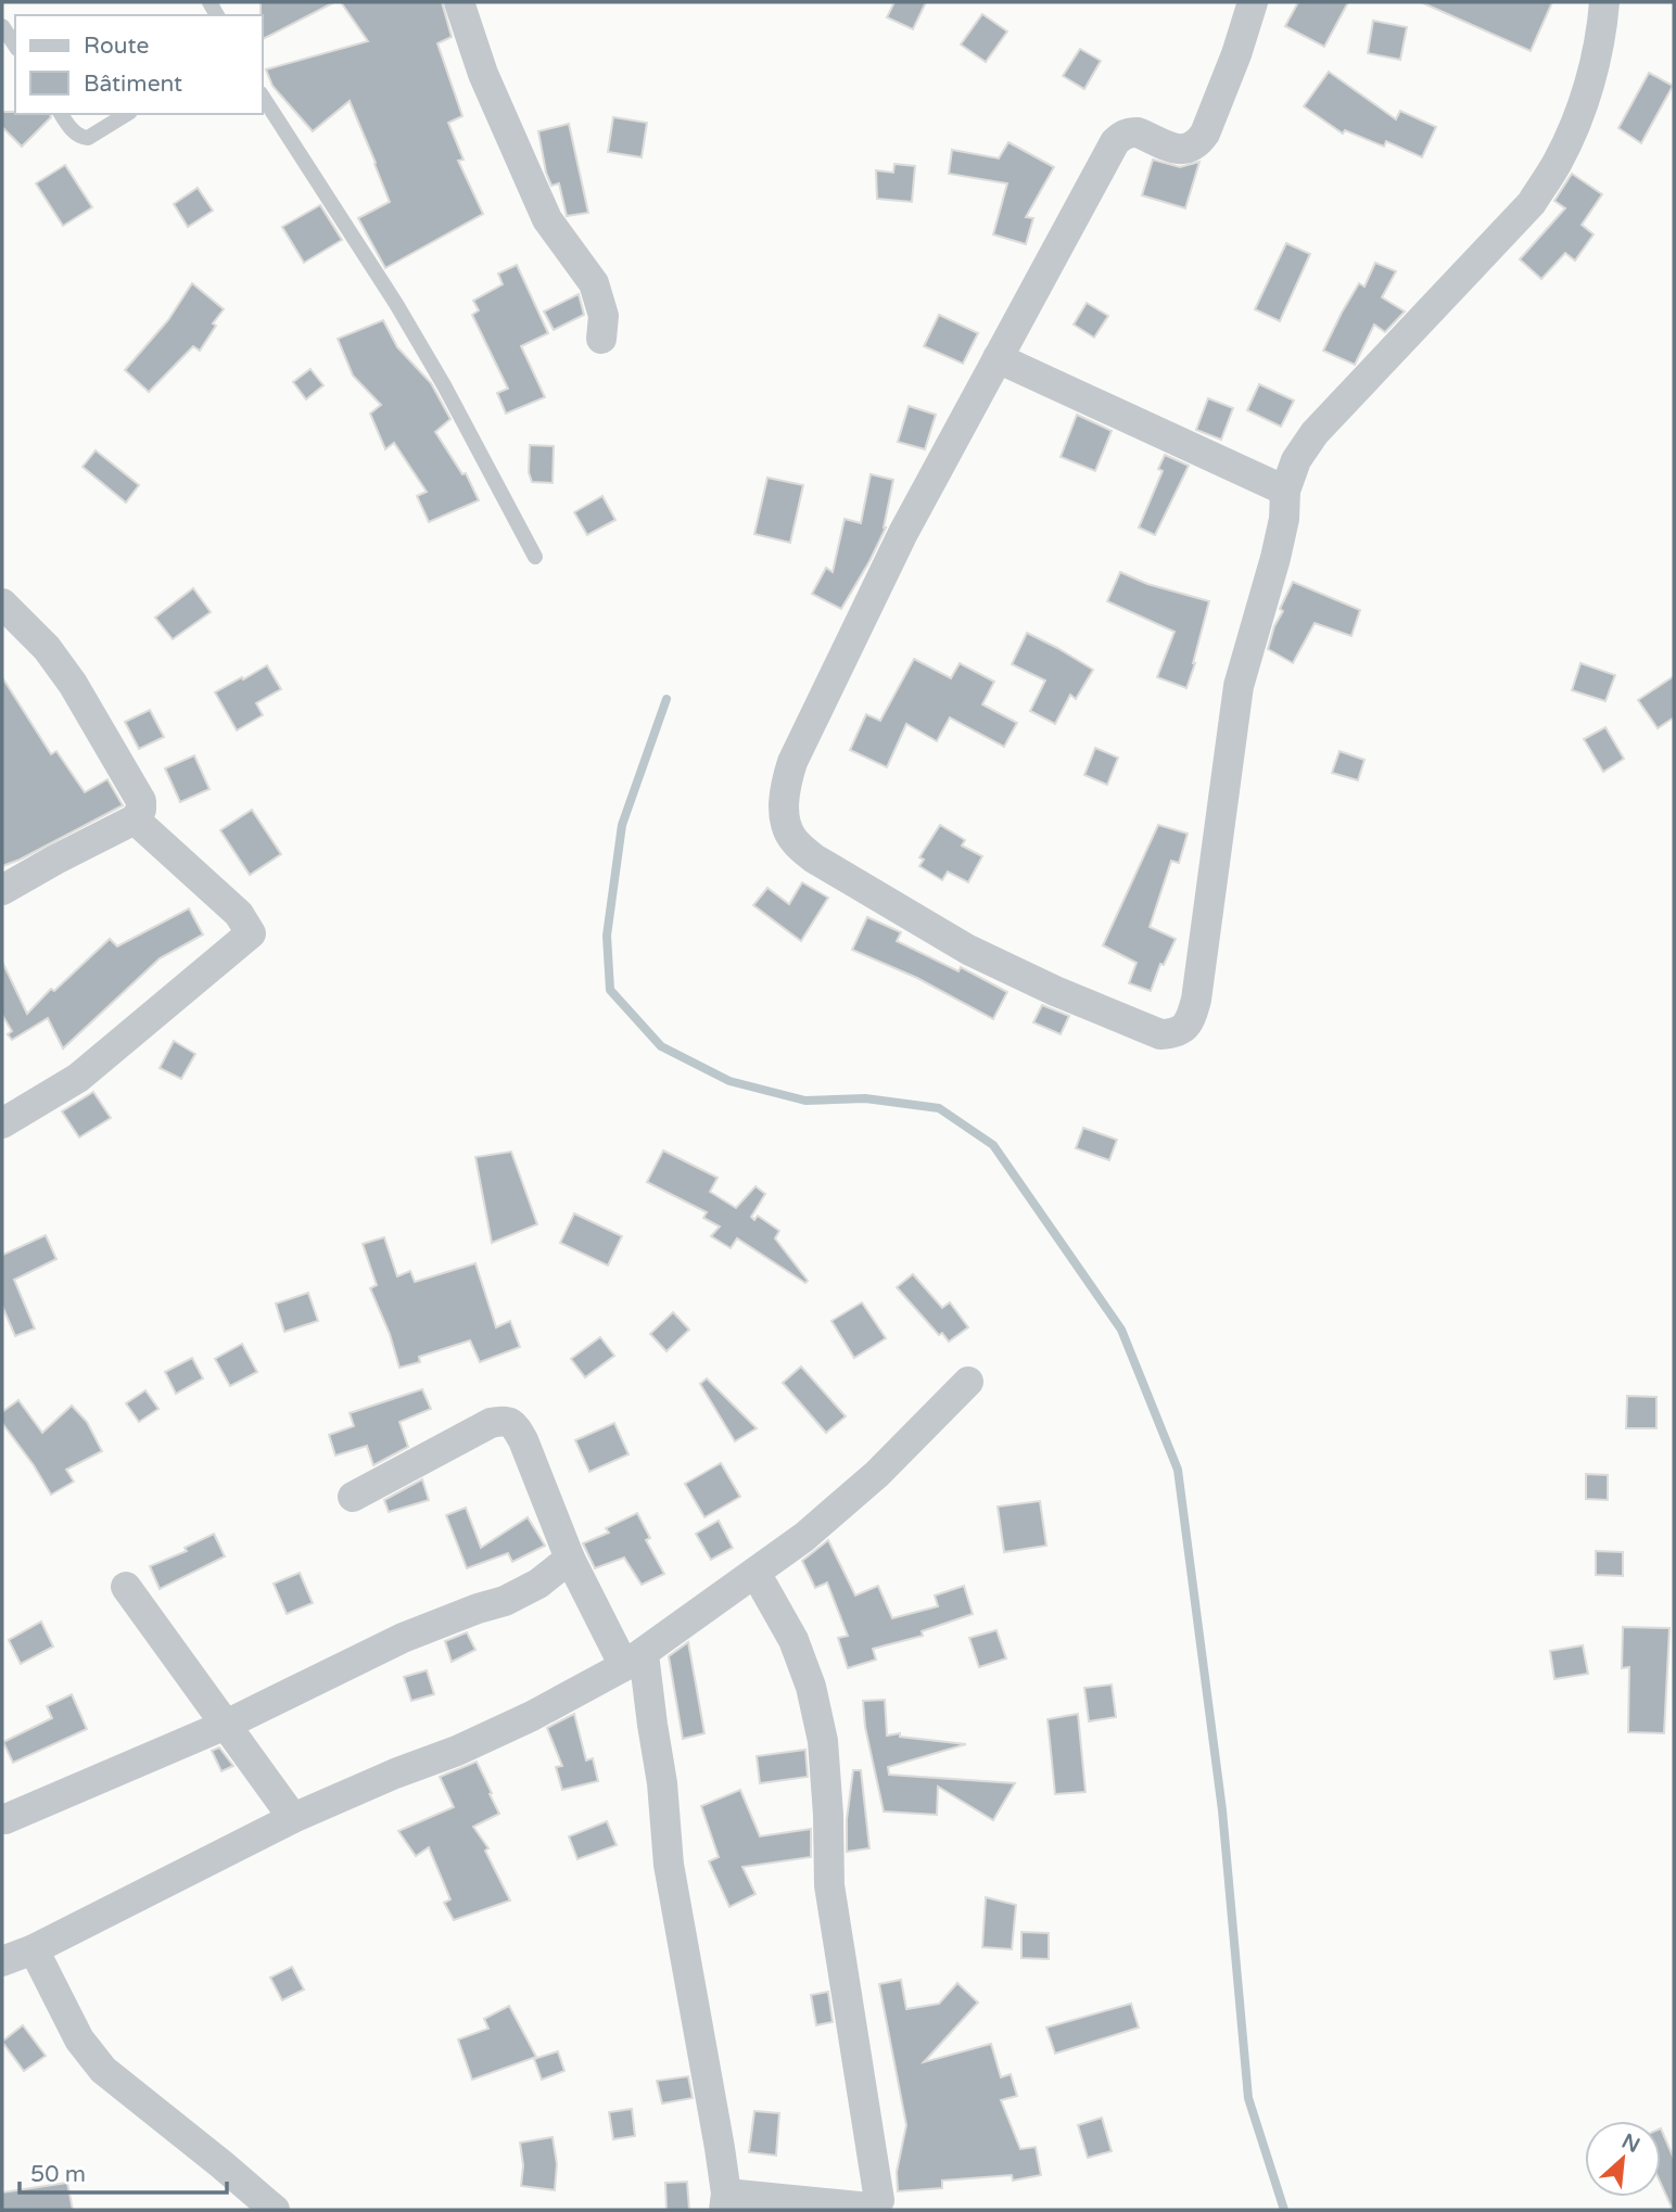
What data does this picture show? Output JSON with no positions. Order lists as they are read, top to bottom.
{
  "legend": ["Route", "Bâtiment"],
  "scale_bar": "50 m",
  "north": "top right"
}
